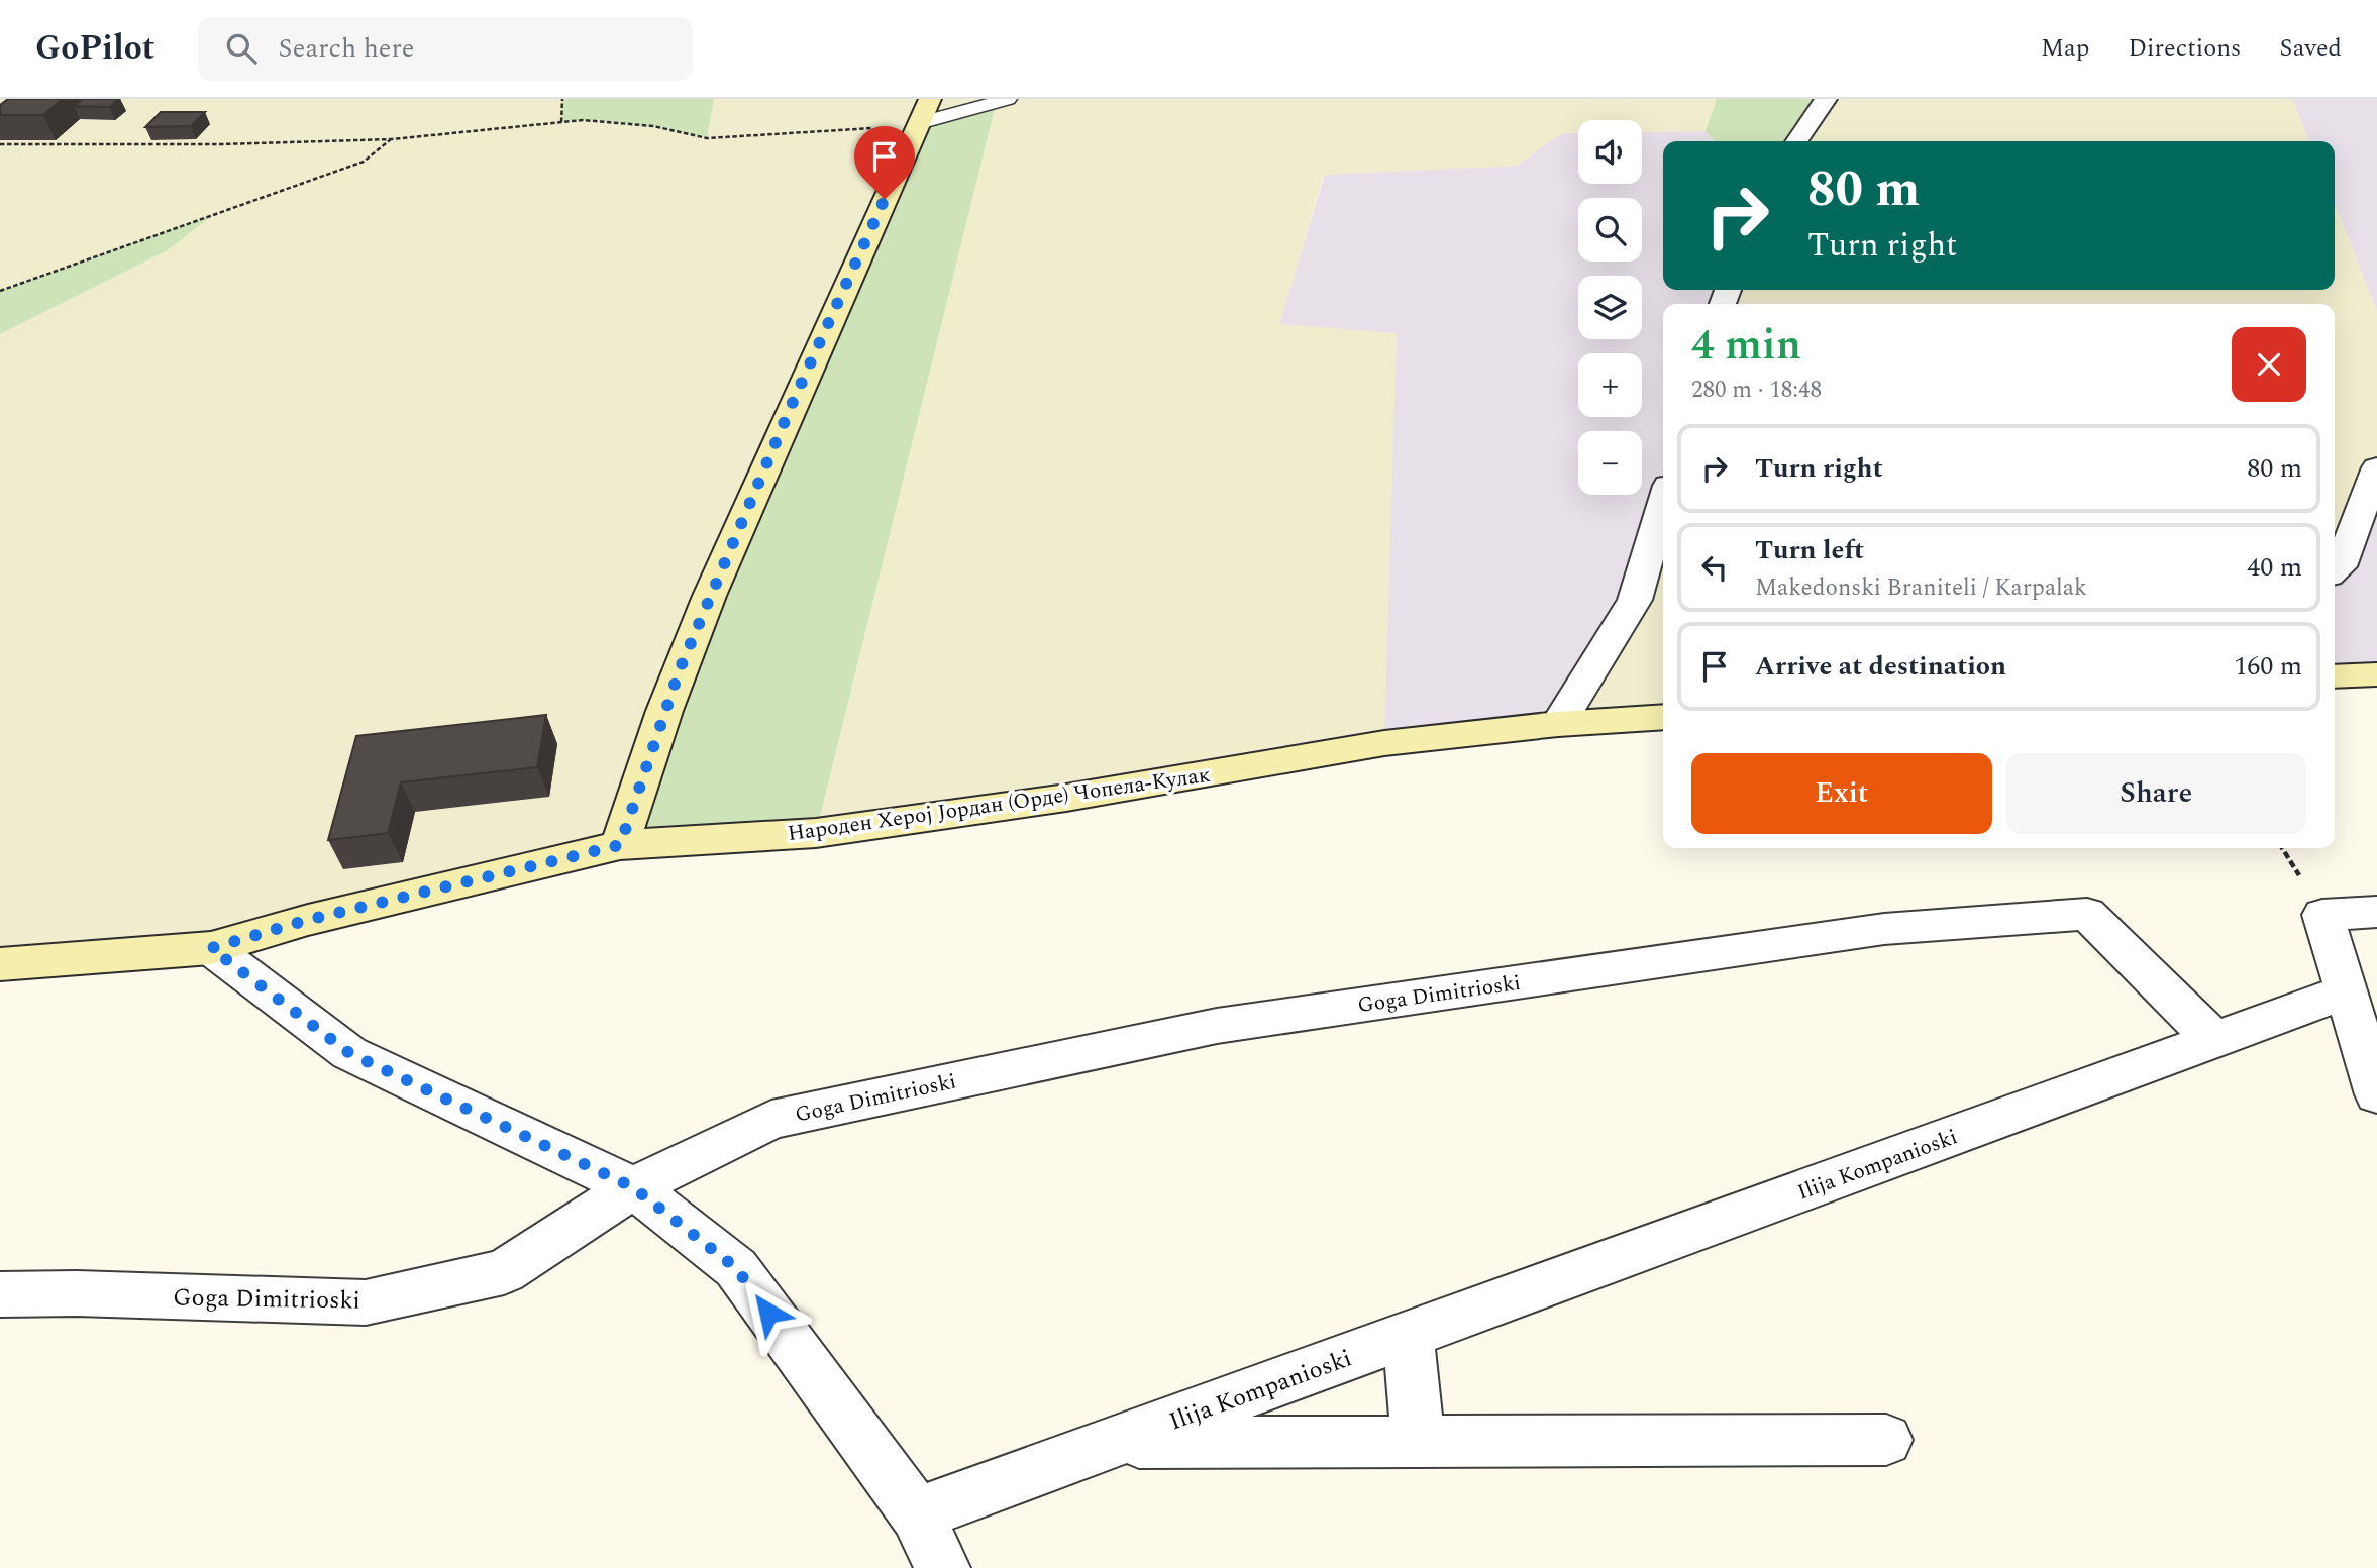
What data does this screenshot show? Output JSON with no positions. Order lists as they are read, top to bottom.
{
  "streets": {
    "main road": ["Народен Херој Јордан (Орде) Чопела-Кулак"],
    "street": ["Goga Dimitrioski", "Ilija Kompanioski"]
  },
  "crossings": [
    ["Goga Dimitrioski", "Ilija Kompanioski"]
  ],
  "page": {
    "header": "GoPilot",
    "search": "Search here",
    "nav": ["Map", "Directions", "Saved"],
    "map_buttons": ["+", "−"],
    "turn": ["80 m", "Turn right"],
    "heading": ["4 min", "280 m · 18:48"],
    "list": [
      {
        "name": "Turn right",
        "value": "80 m"
      },
      {
        "name": "Turn left",
        "note": "Makedonski Braniteli / Karpalak",
        "value": "40 m"
      },
      {
        "name": "Arrive at destination",
        "value": "160 m"
      }
    ],
    "buttons": ["Exit", "Share"]
  }
}
